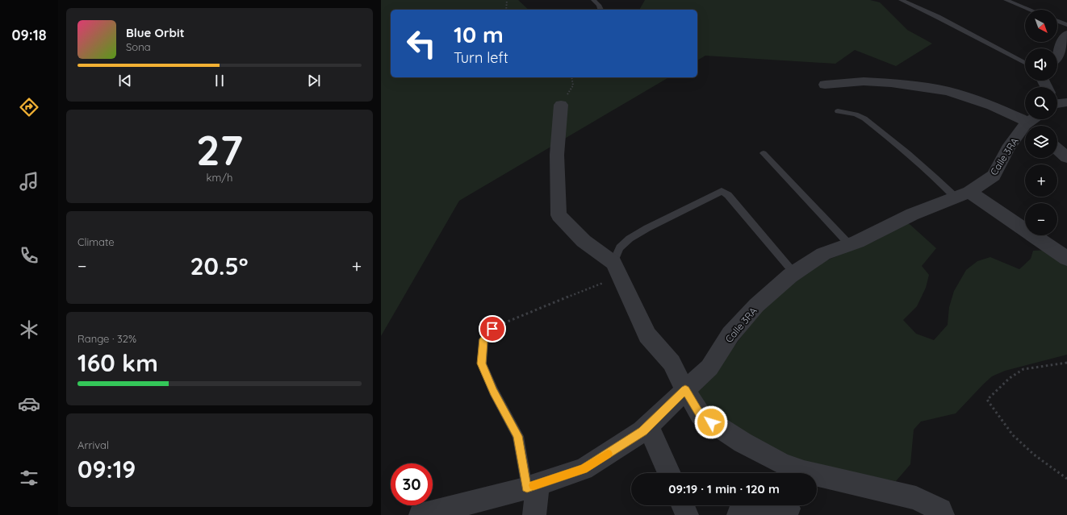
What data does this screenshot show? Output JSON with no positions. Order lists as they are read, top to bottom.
{
  "streets": {
    "street": ["Calle 3RA"]
  },
  "north": "bottom right",
  "page": {
    "tabs": "09:18",
    "map_buttons": ["+", "−"],
    "turn": ["10 m", "Turn left"],
    "song": ["Blue Orbit", "Sona"],
    "tile": [
      ["27", "km/h"],
      "Climate",
      ["Range · 32%", "160 km"],
      ["Arrival", "09:19"]
    ],
    "heat": ["−", "20.5°", "+"],
    "limit": "30",
    "trip": "09:19 · 1 min · 120 m"
  }
}
